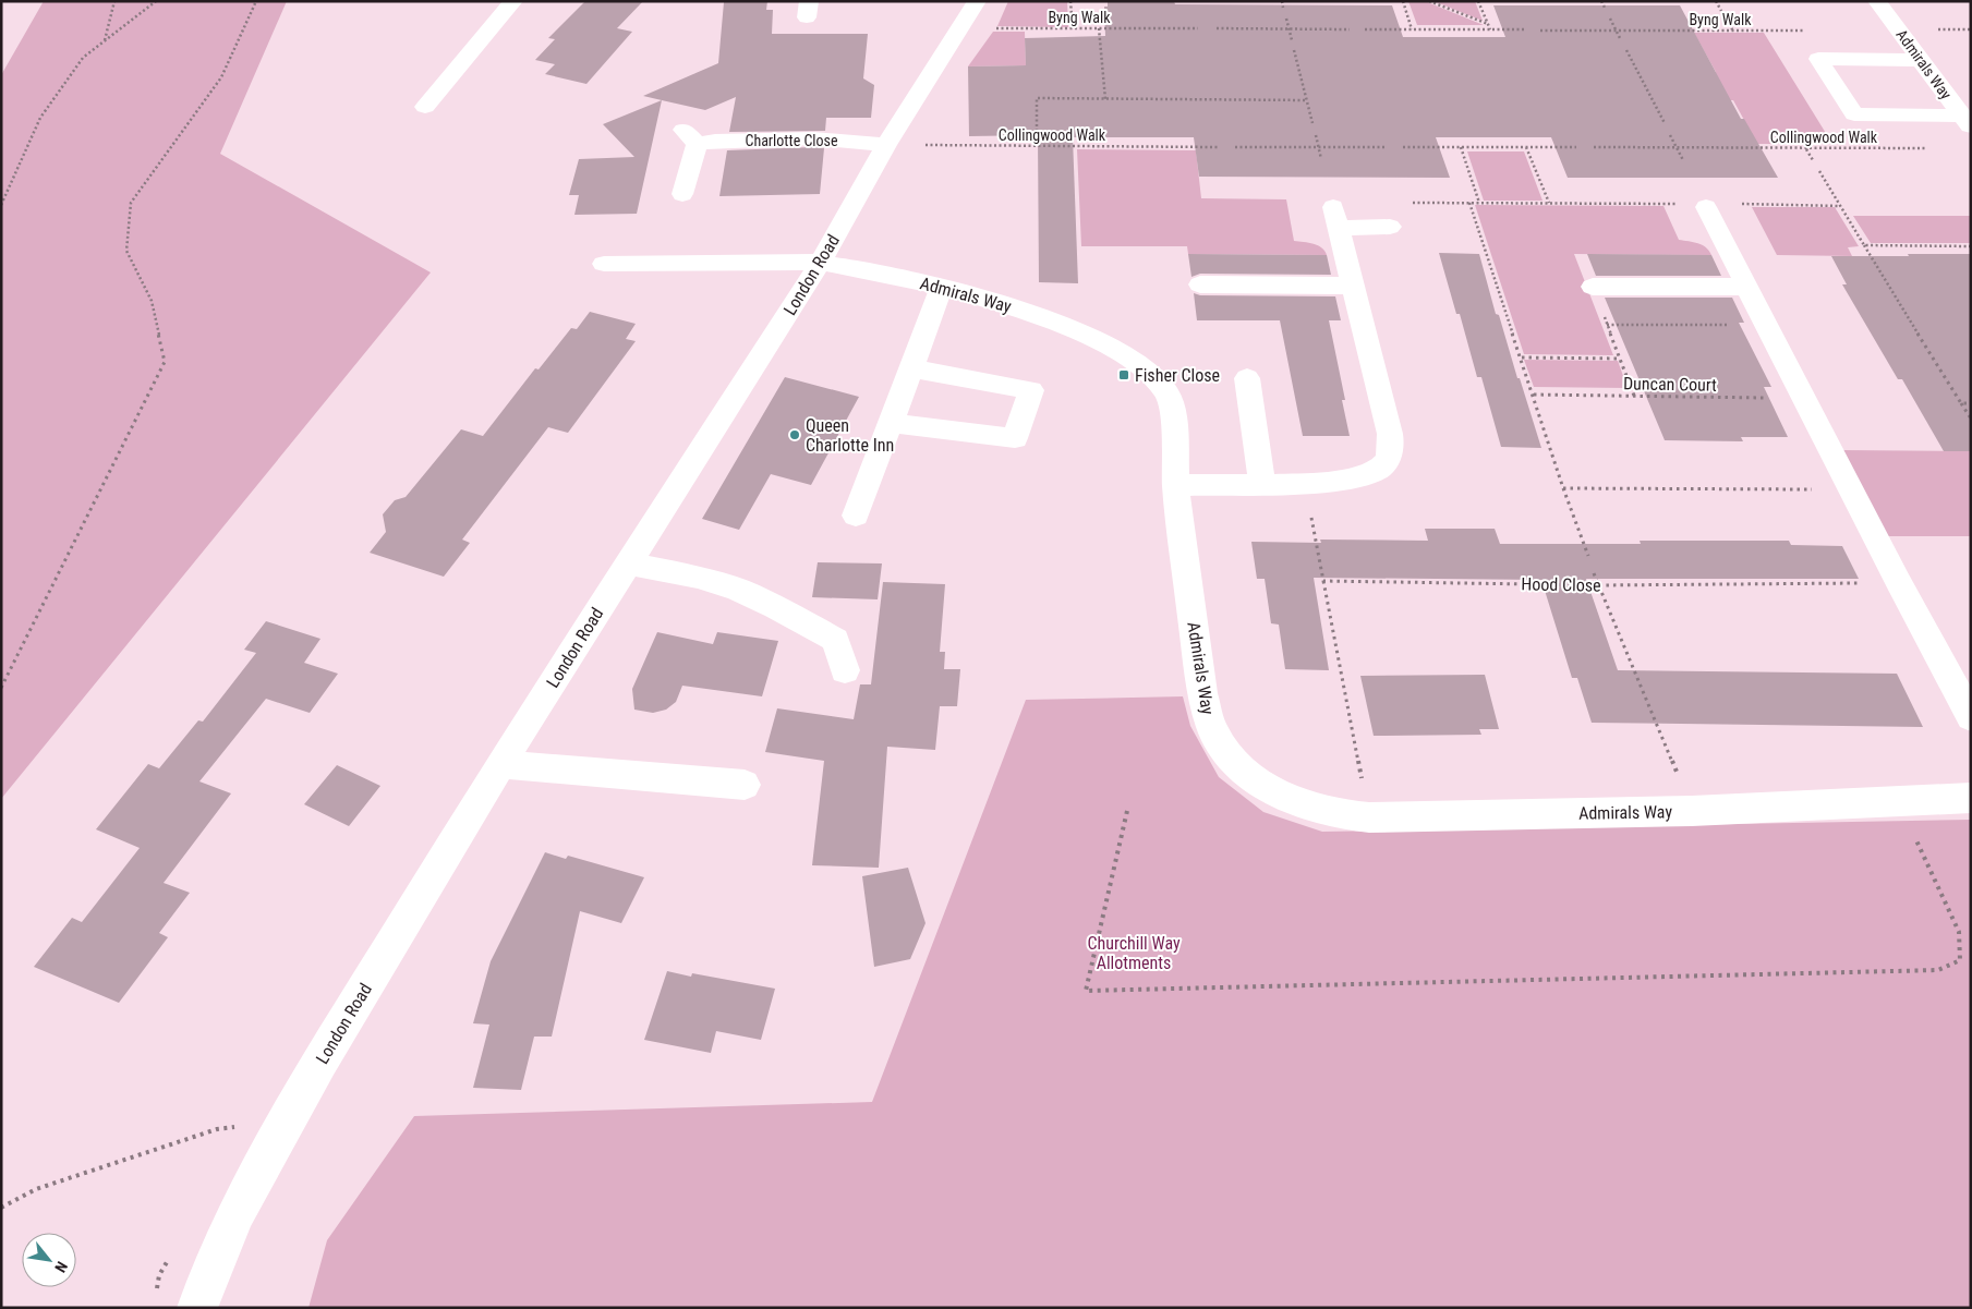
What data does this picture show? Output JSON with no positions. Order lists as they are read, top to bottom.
{
  "streets": {
    "street": ["Admirals Way", "Charlotte Close", "London Road"],
    "path": [
      "Byng Walk",
      "Collingwood Walk",
      "Duncan Court",
      "Hood Close"
    ]
  },
  "crossings": [
    ["Byng Walk", "London Road"],
    ["Admirals Way", "London Road"],
    ["Collingwood Walk", "Charlotte Close"],
    ["Collingwood Walk", "London Road"],
    ["Charlotte Close", "London Road"]
  ],
  "parks": ["Churchill Way Allotments"],
  "places": {
    "transit": ["Fisher Close"],
    "other": ["Queen Charlotte Inn"]
  },
  "north": "bottom right"
}
